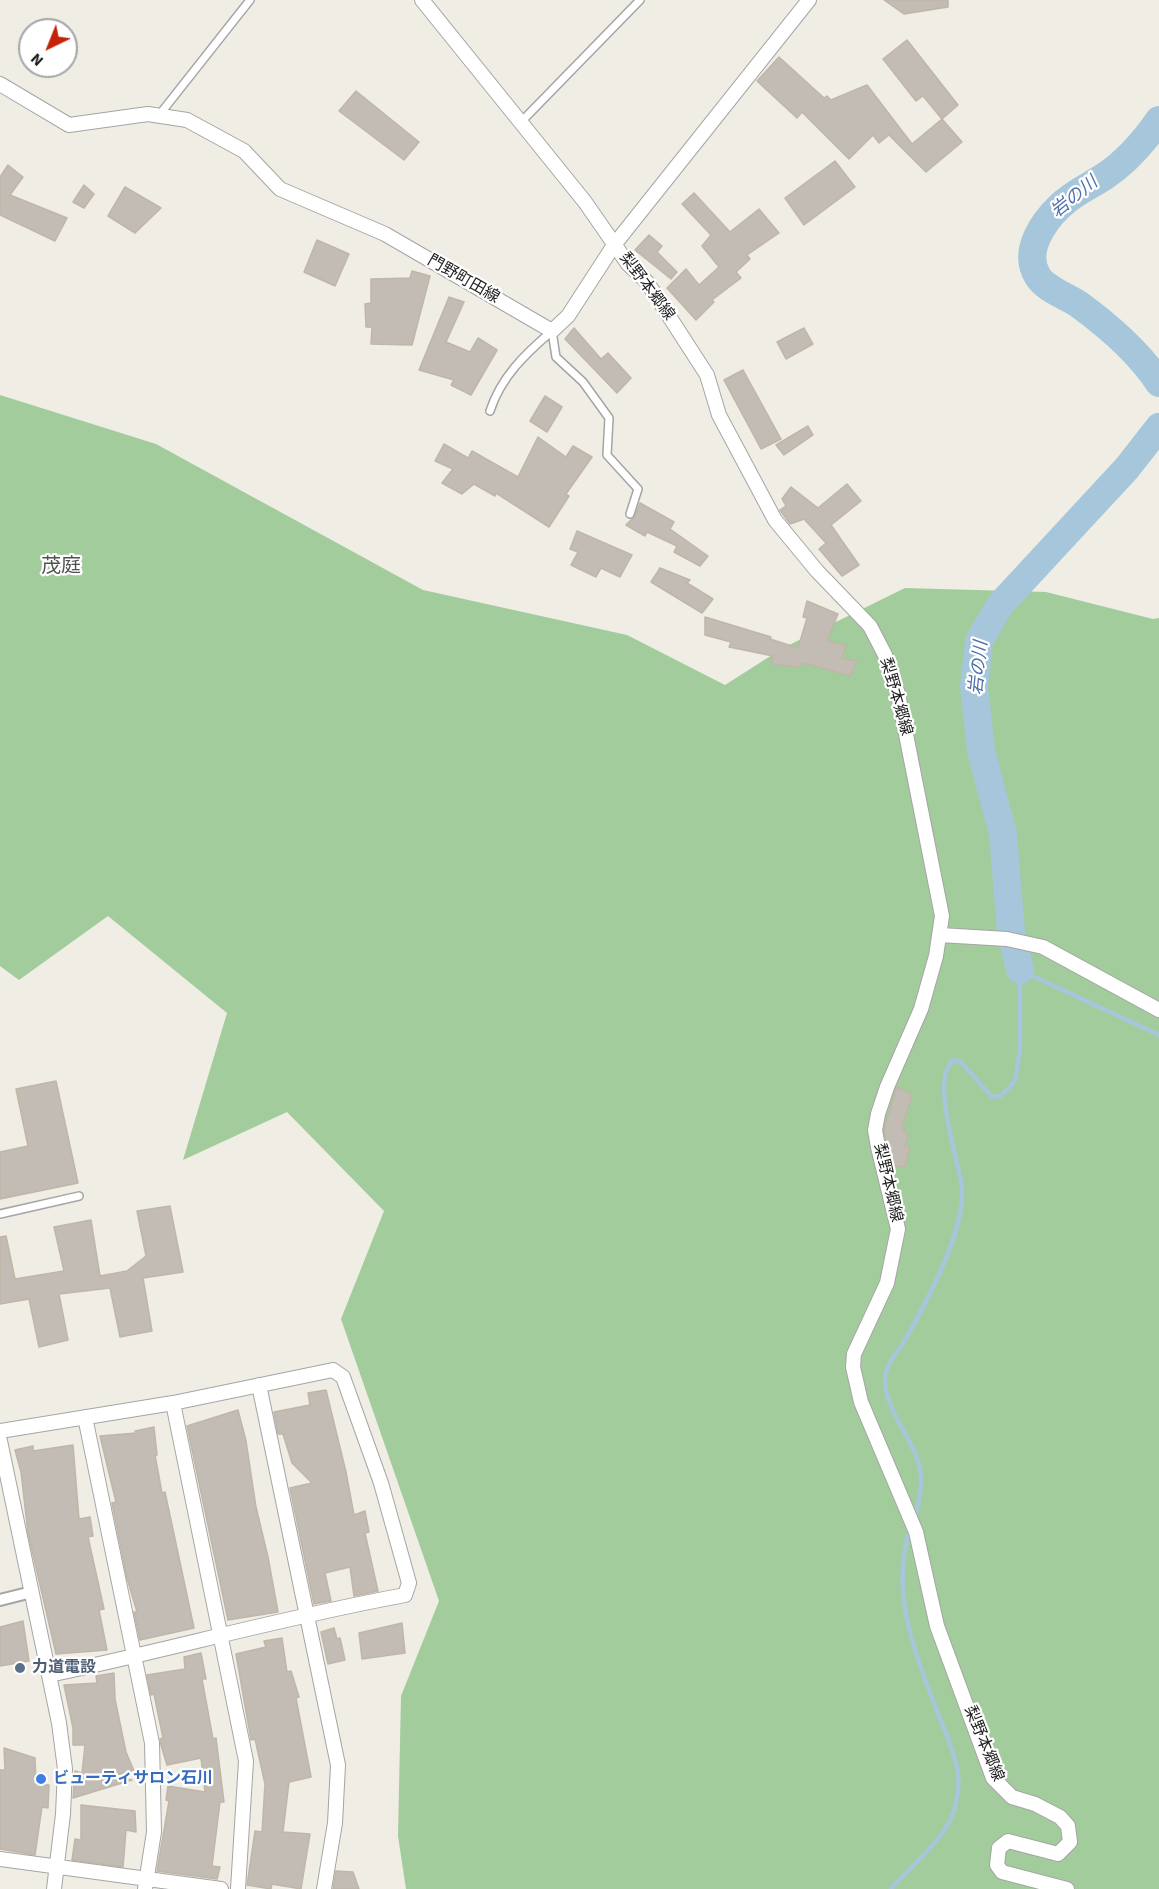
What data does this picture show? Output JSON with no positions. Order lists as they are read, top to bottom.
{
  "streets": {
    "street": ["門野町田線", "梨野本郷線"]
  },
  "districts": ["茂庭"],
  "water": ["岩の川"],
  "places": ["力道電設", "ビューティサロン石川"],
  "north": "bottom left"
}
